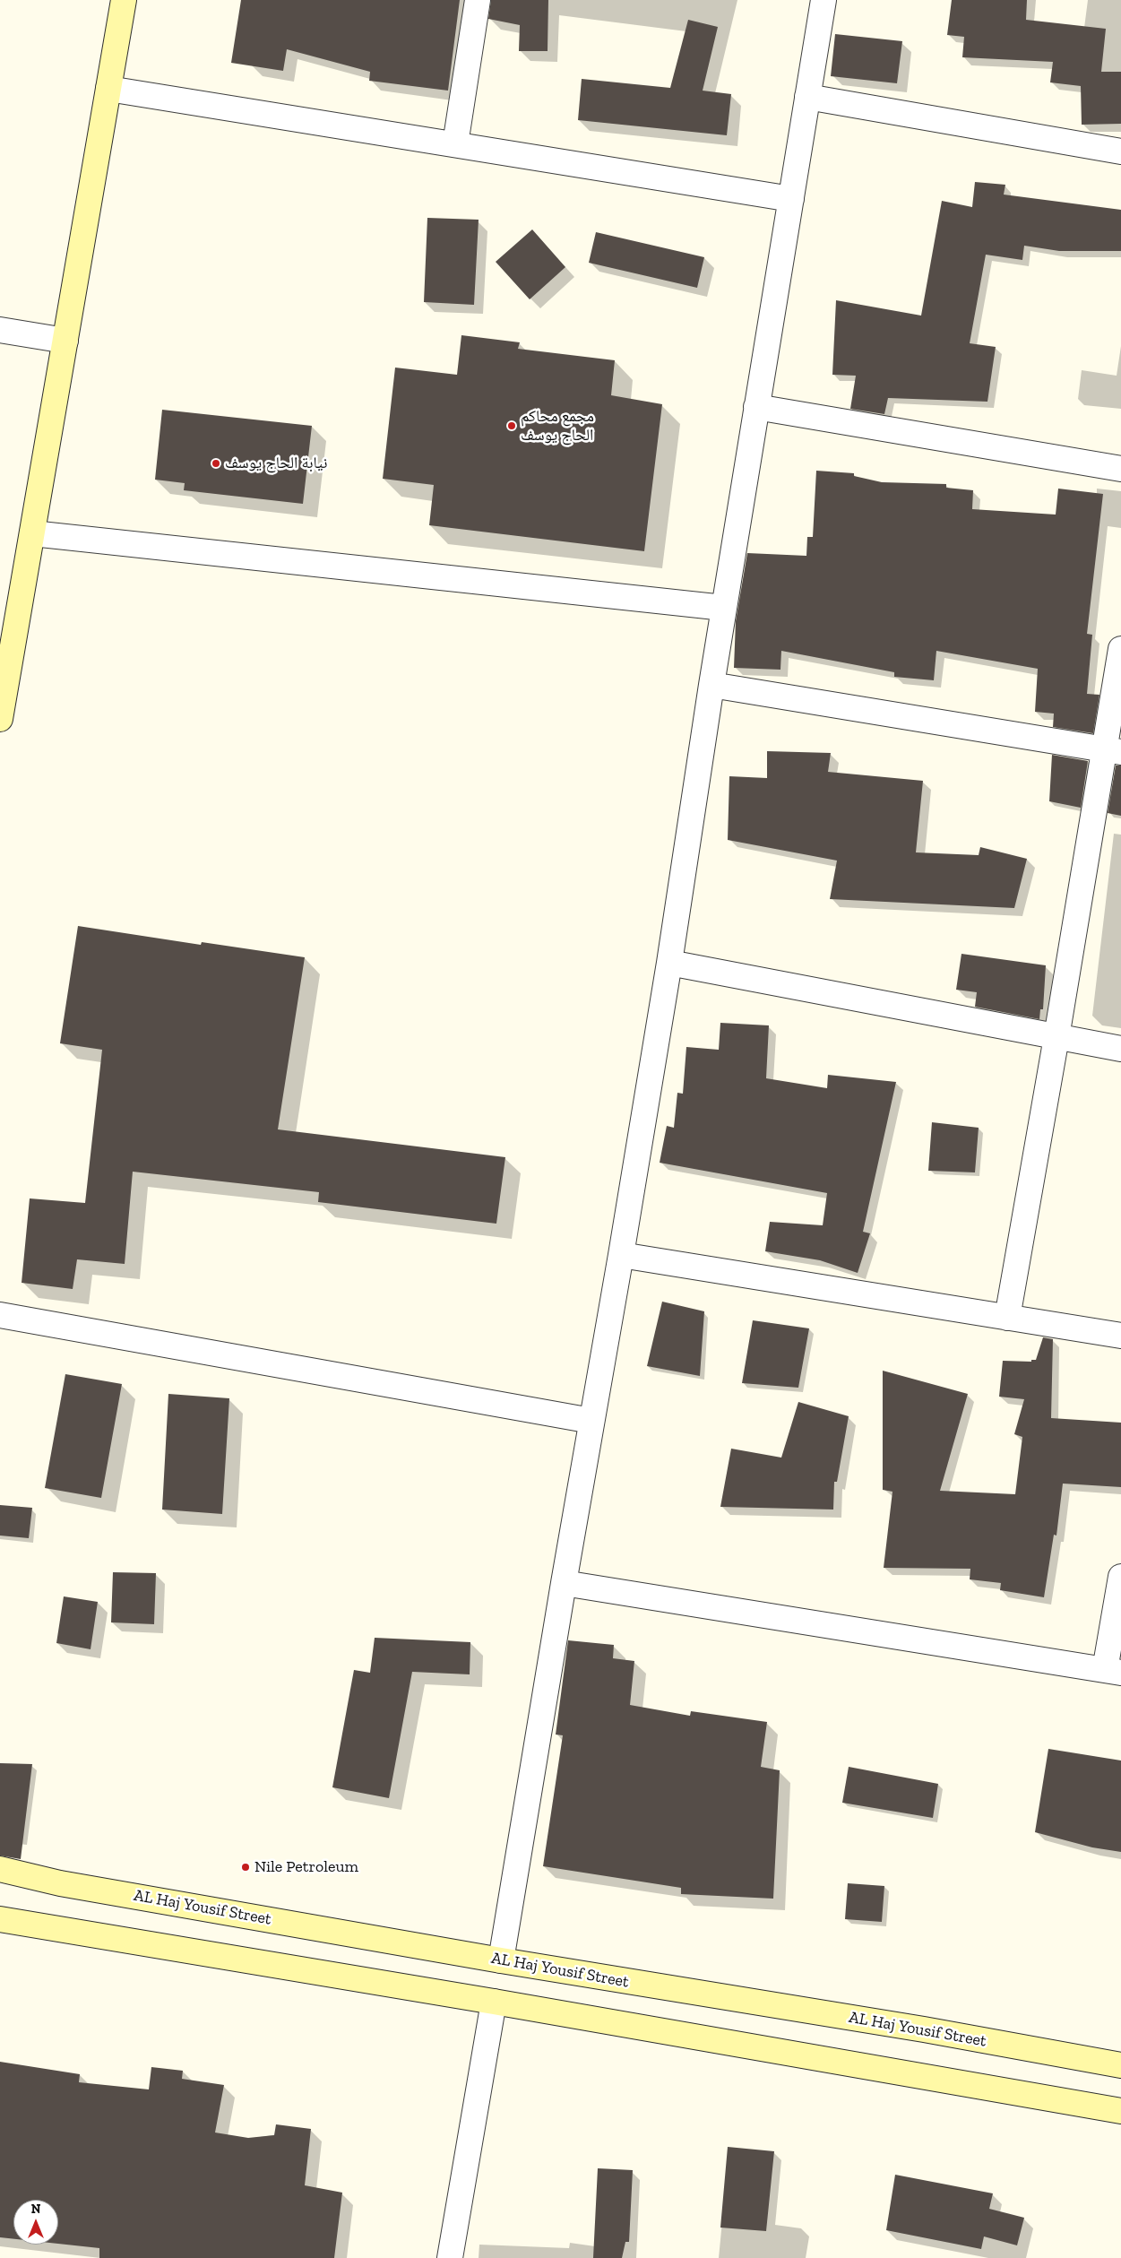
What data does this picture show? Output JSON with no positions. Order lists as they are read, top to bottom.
{
  "streets": {
    "main road": ["AL Haj Yousif Street"]
  },
  "places": ["مجمع محاكم الحاج يوسف", "نيابة الحاج يوسف", "Nile Petroleum"],
  "north": "top"
}
